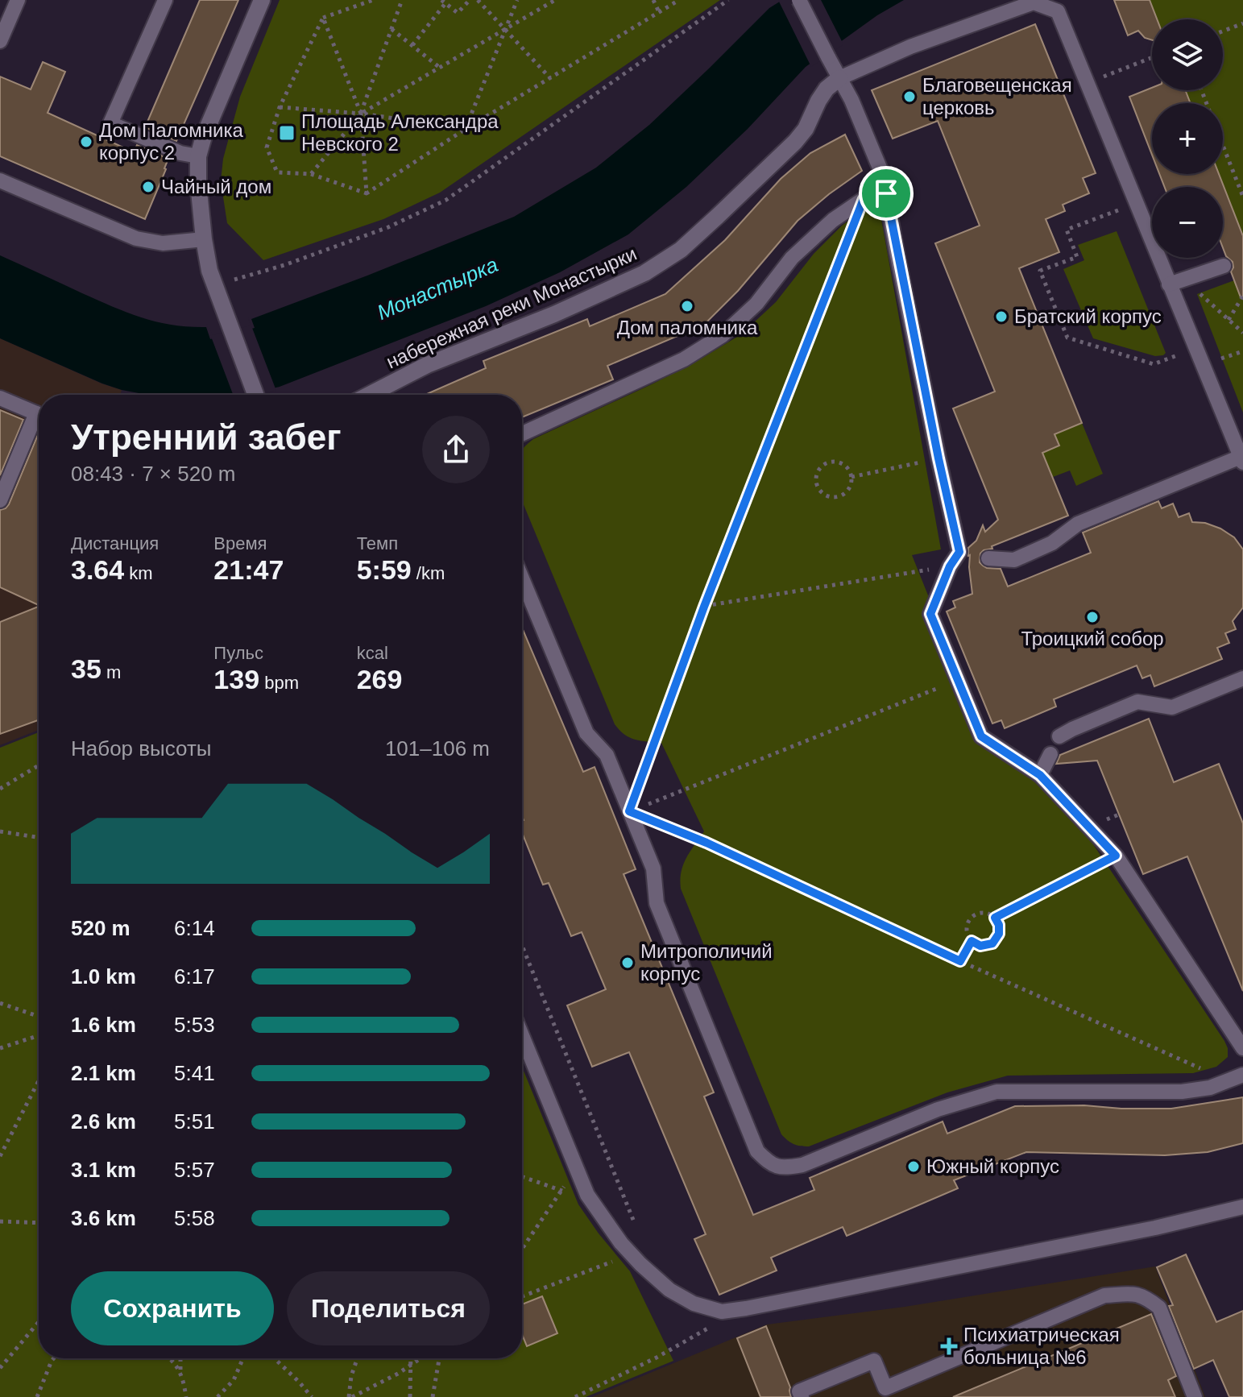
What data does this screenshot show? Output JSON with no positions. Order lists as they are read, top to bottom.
{
  "streets": {
    "street": ["набережная реки Монастырки"]
  },
  "water": ["Монастырка"],
  "places": {
    "other": [
      "Благовещенская церковь",
      "Дом Паломника корпус 2",
      "Чайный дом",
      "Дом паломника",
      "Братский корпус",
      "Троицкий собор",
      "Митрополичий корпус",
      "Южный корпус"
    ],
    "transit": ["Площадь Александра Невского 2"],
    "health": ["Психиатрическая больница №6"]
  },
  "page": {
    "map_buttons": ["+", "−"],
    "heading": ["Утренний забег", "08:43 · 7 × 520 m"],
    "stats": [
      ["Дистанция", "3.64 km"],
      ["Время", "21:47"],
      ["Темп", "5:59 /km"],
      ["35 m"],
      ["Пульс", "139 bpm"],
      ["kcal", "269"]
    ],
    "chart": ["Набор высоты", "101–106 m"],
    "list": [
      {
        "name": "520 m",
        "note": "6:14"
      },
      {
        "name": "1.0 km",
        "note": "6:17"
      },
      {
        "name": "1.6 km",
        "note": "5:53"
      },
      {
        "name": "2.1 km",
        "note": "5:41"
      },
      {
        "name": "2.6 km",
        "note": "5:51"
      },
      {
        "name": "3.1 km",
        "note": "5:57"
      },
      {
        "name": "3.6 km",
        "note": "5:58"
      }
    ],
    "buttons": ["Сохранить", "Поделиться"]
  }
}
